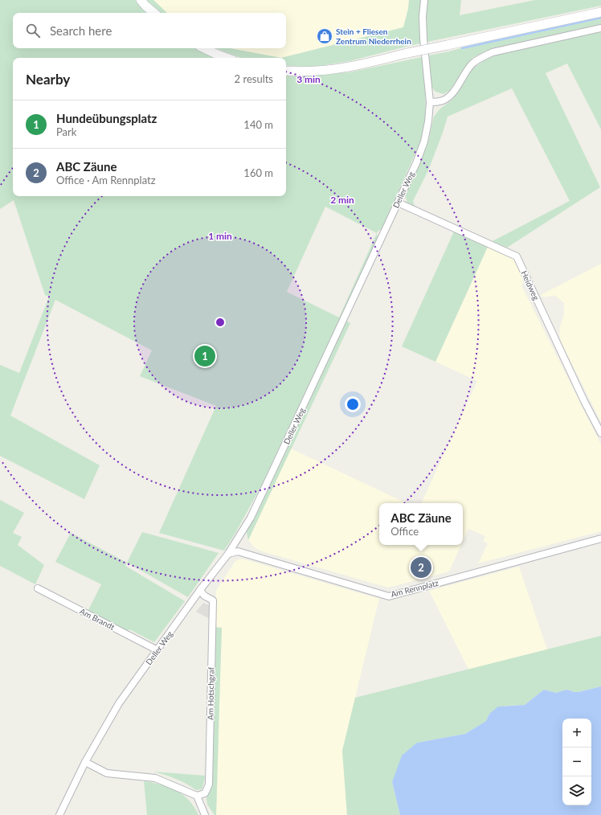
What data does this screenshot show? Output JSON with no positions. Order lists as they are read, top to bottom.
{
  "streets": {
    "street": [
      "Deller Weg",
      "Heidweg",
      "Am Rennplatz",
      "Am Brandt",
      "Am Hotschgraf"
    ]
  },
  "crossings": [
    ["Deller Weg", "Heidweg"],
    ["Deller Weg", "Am Rennplatz"],
    ["Deller Weg", "Am Brandt"],
    ["Deller Weg", "Am Hotschgraf"]
  ],
  "places": {
    "shop": ["Stein + Fliesen Zentrum Niederrhein"]
  },
  "page": {
    "search": "Search here",
    "heading": ["Nearby", "2 results"],
    "list": [
      {
        "mark": "1",
        "name": "Hundeübungsplatz",
        "note": "Park",
        "value": "140 m"
      },
      {
        "mark": "2",
        "name": "ABC Zäune",
        "note": "Office · Am Rennplatz",
        "value": "160 m"
      }
    ],
    "pins": ["1", "2"],
    "popup": ["ABC Zäune", "Office"],
    "map_buttons": ["+", "−"]
  },
  "rings": ["3 min", "2 min", "1 min"]
}
